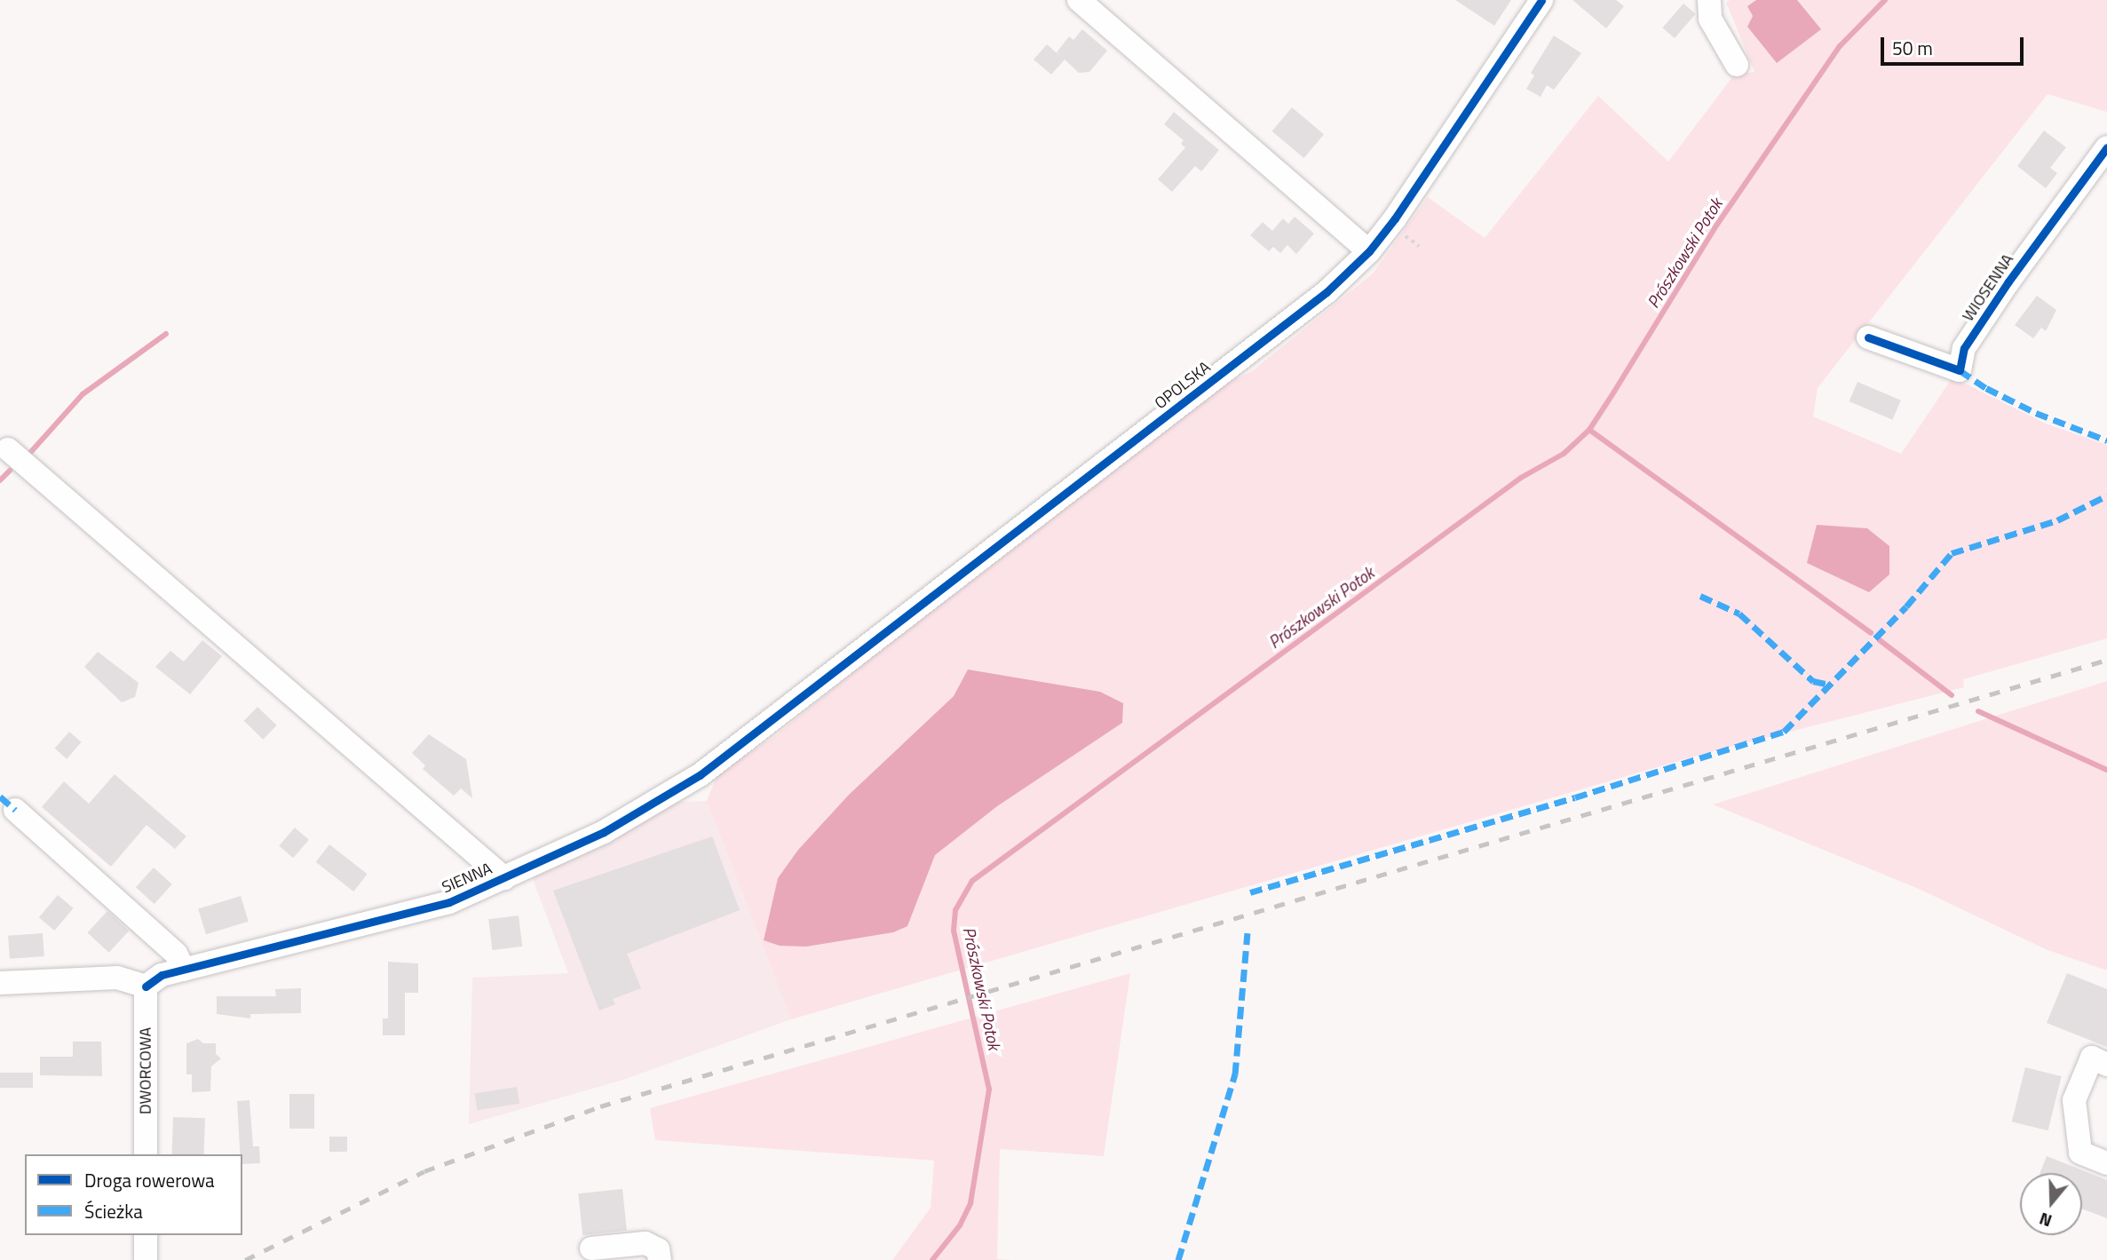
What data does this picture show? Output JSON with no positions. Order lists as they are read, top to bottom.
{
  "streets": {
    "street": [
      "WIOSENNA",
      "OPOLSKA",
      "SIENNA",
      "DWORCOWA"
    ]
  },
  "crossings": [
    ["OPOLSKA", "SIENNA"],
    ["SIENNA", "DWORCOWA"]
  ],
  "water": ["Prószkowski Potok"],
  "legend": ["Droga rowerowa", "Ścieżka"],
  "scale_bar": "50 m",
  "north": "bottom"
}
